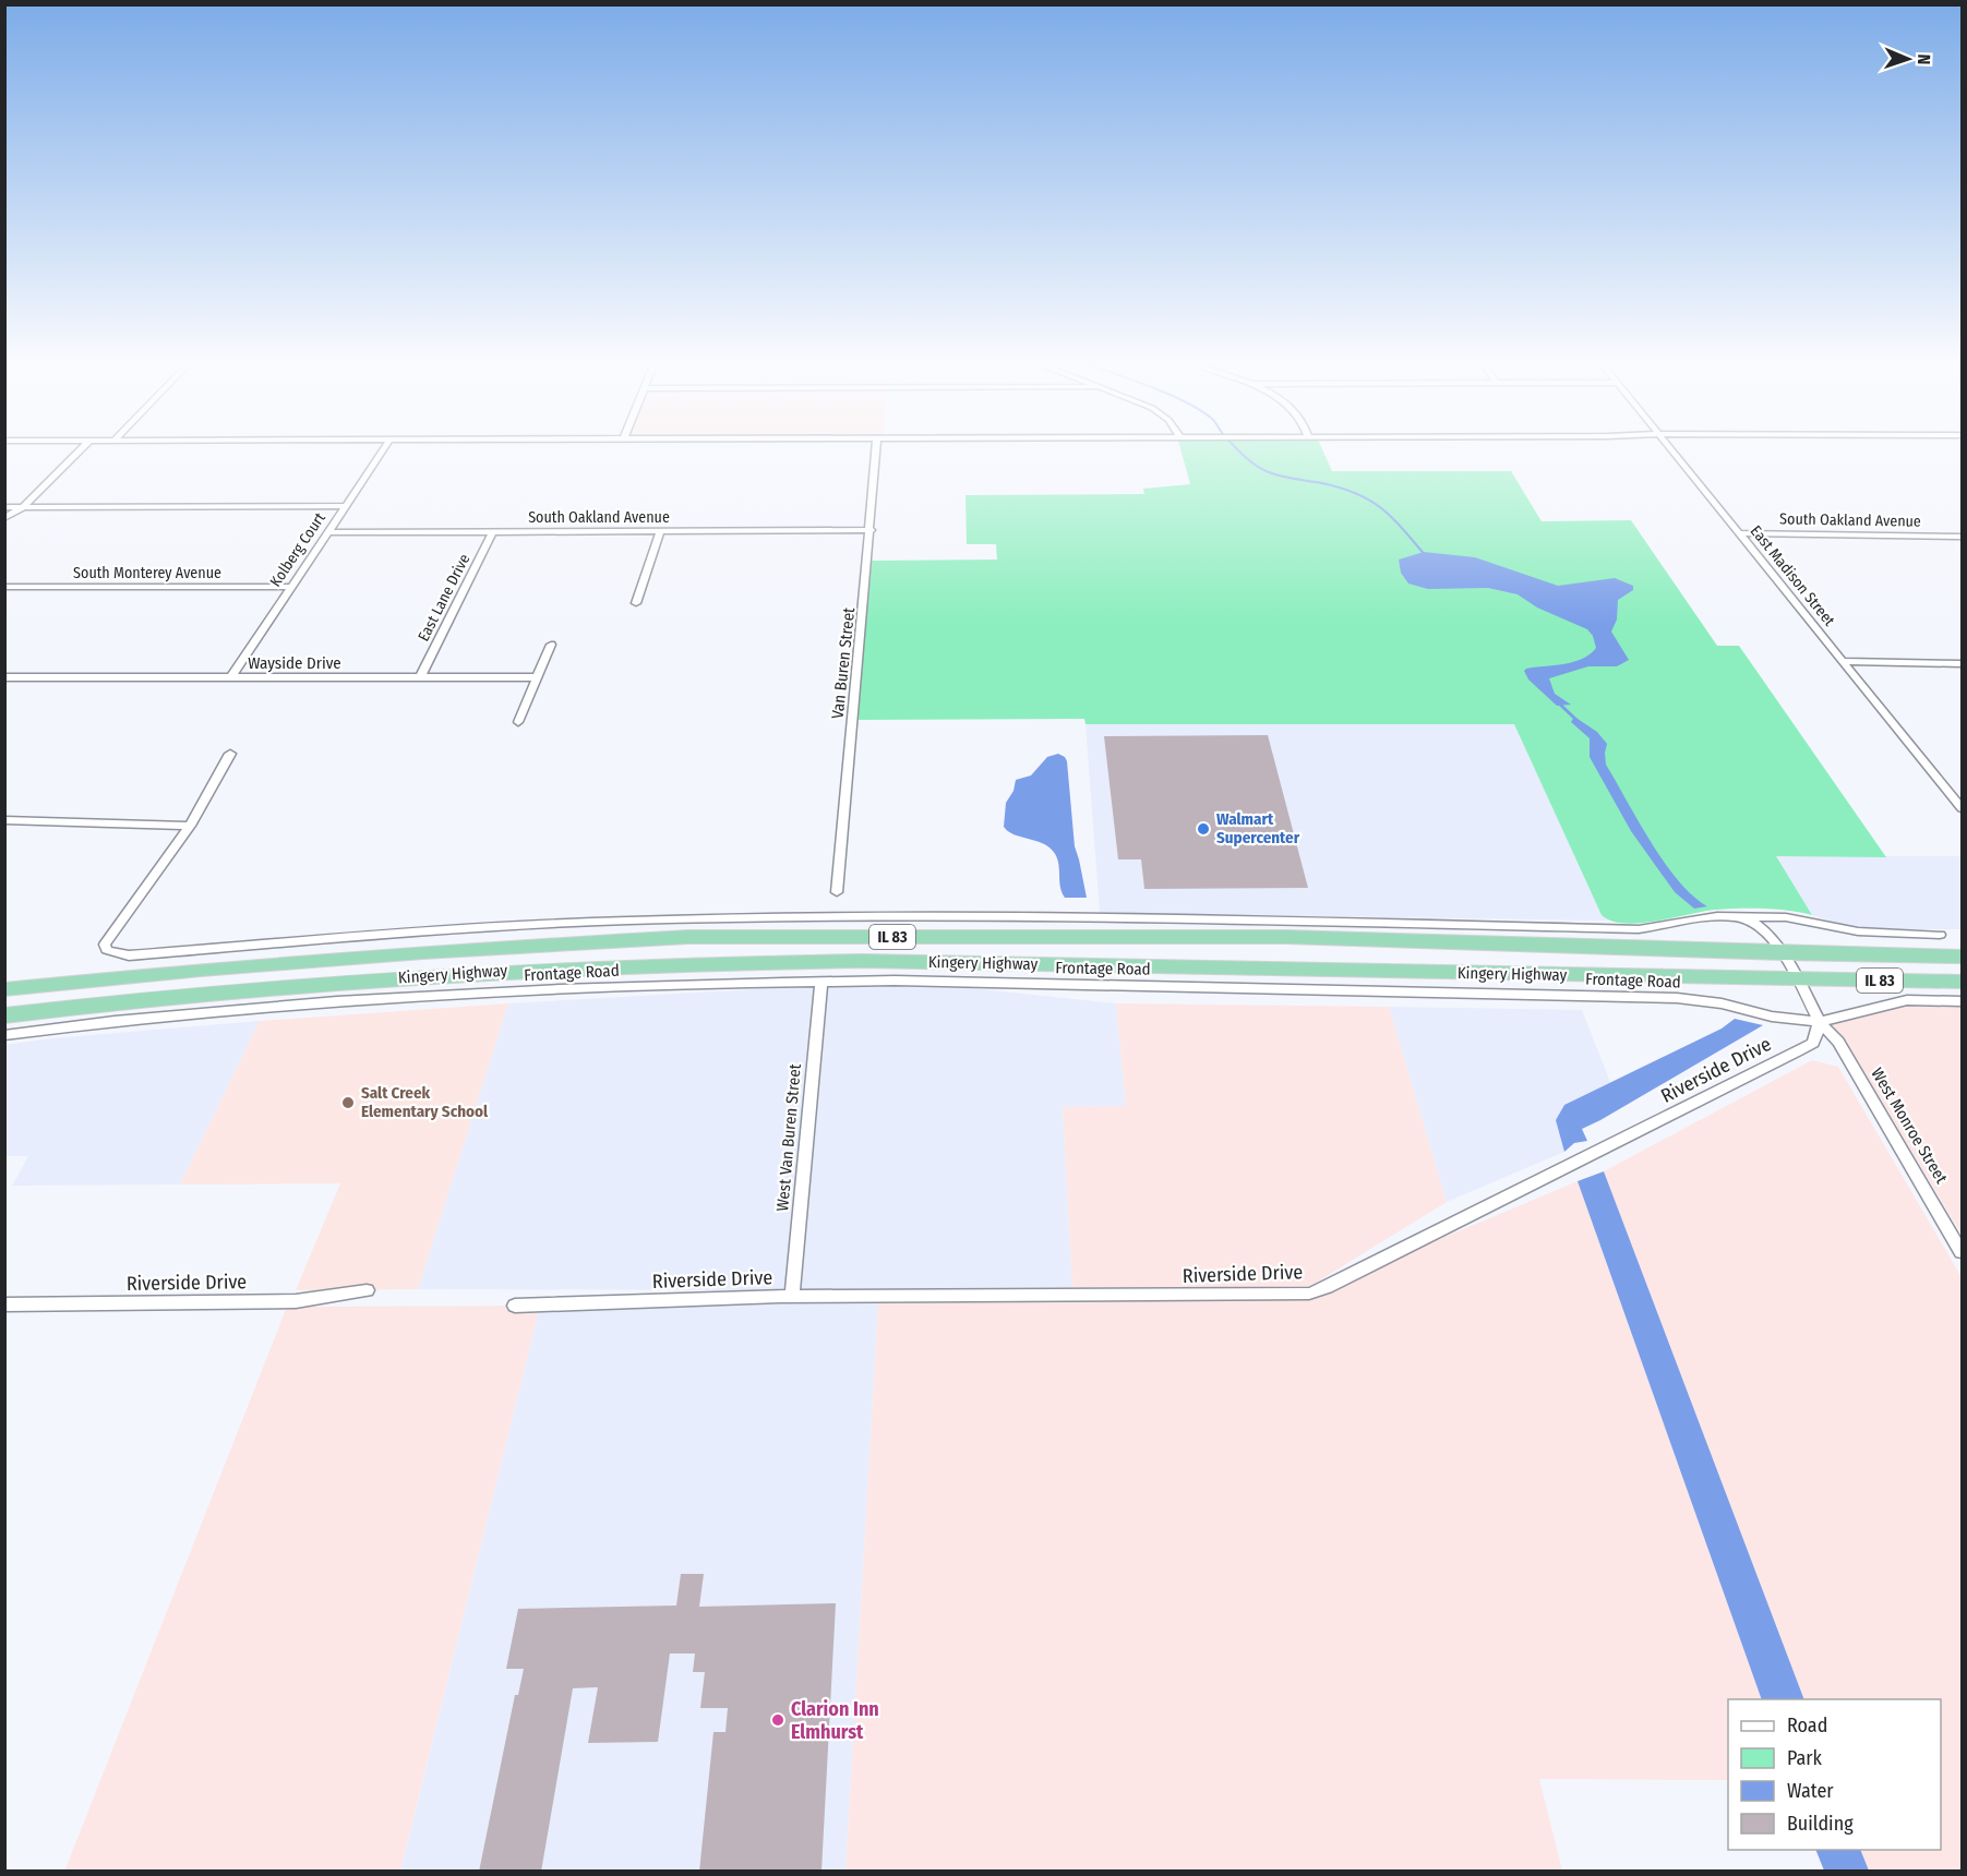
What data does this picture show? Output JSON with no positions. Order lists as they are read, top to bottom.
{
  "streets": {
    "highway": ["IL 83", "Kingery Highway"],
    "street": [
      "South Oakland Avenue",
      "Kolberg Court",
      "South Monterey Avenue",
      "East Madison Street",
      "East Lane Drive",
      "Wayside Drive",
      "Van Buren Street",
      "Frontage Road",
      "Riverside Drive",
      "West Monroe Street",
      "West Van Buren Street"
    ]
  },
  "crossings": [
    ["South Oakland Avenue", "Kolberg Court"],
    ["South Oakland Avenue", "East Madison Street"],
    ["South Oakland Avenue", "East Lane Drive"],
    ["South Oakland Avenue", "Van Buren Street"],
    ["Kolberg Court", "South Monterey Avenue"],
    ["Kolberg Court", "Wayside Drive"],
    ["East Lane Drive", "Wayside Drive"],
    ["Frontage Road", "Riverside Drive"],
    ["Frontage Road", "West Monroe Street"],
    ["Frontage Road", "West Van Buren Street"],
    ["Riverside Drive", "West Monroe Street"],
    ["Riverside Drive", "West Van Buren Street"]
  ],
  "places": ["Walmart Supercenter", "Salt Creek Elementary School", "Clarion Inn Elmhurst"],
  "legend": [
    "Road",
    "Park",
    "Water",
    "Building"
  ],
  "north": "right"
}
